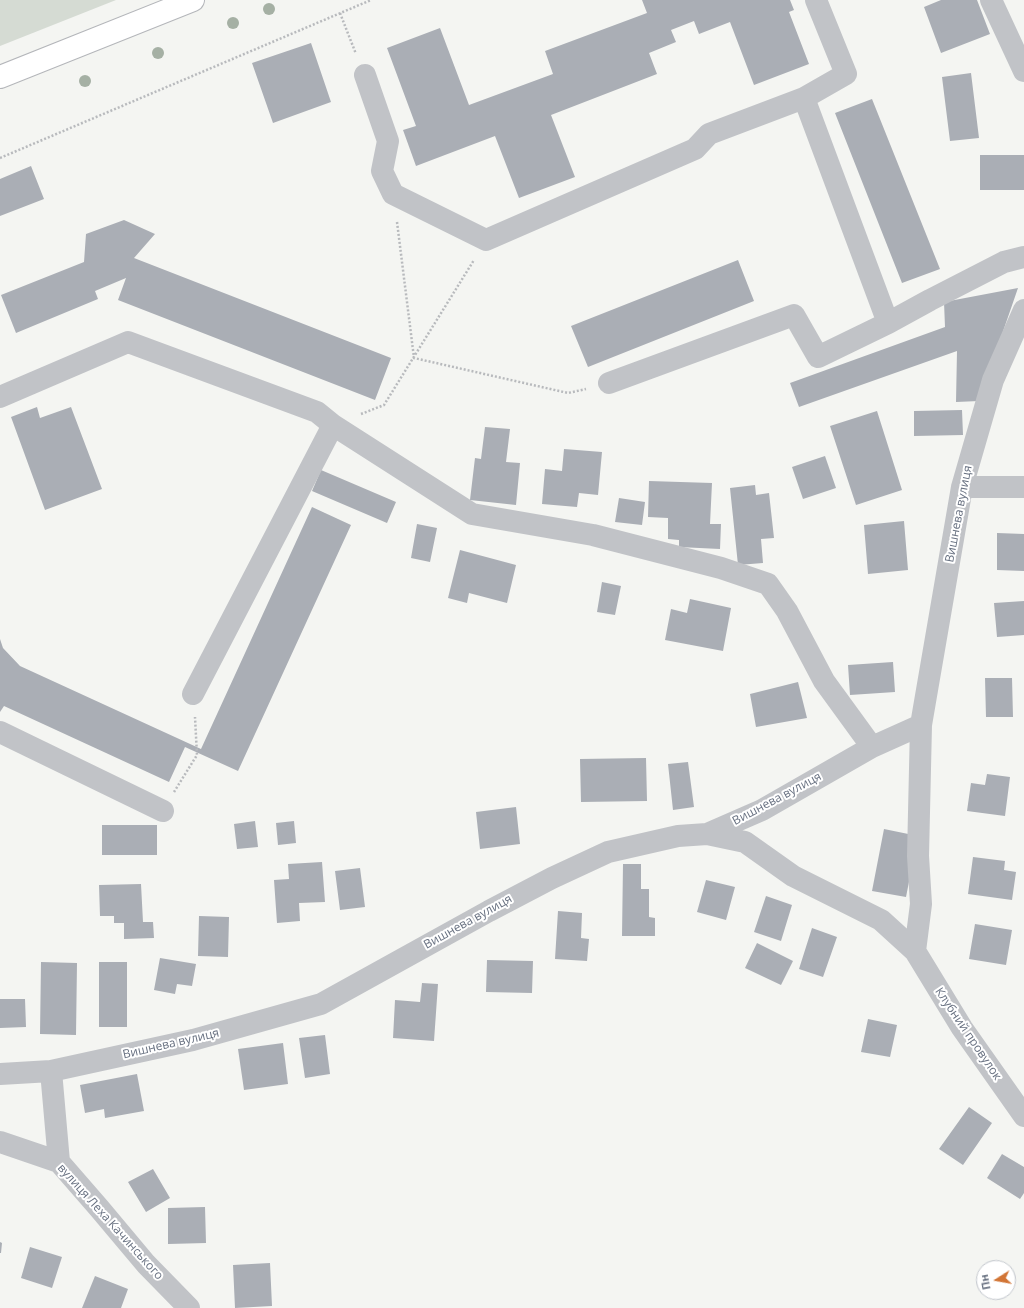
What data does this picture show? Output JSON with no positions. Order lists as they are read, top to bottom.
{
  "streets": {
    "street": ["Вишнева вулиця", "Клубний провулок", "вулиця Леха Качинського"]
  },
  "crossings": [
    ["Вишнева вулиця", "Клубний провулок"]
  ],
  "north": "left"
}
